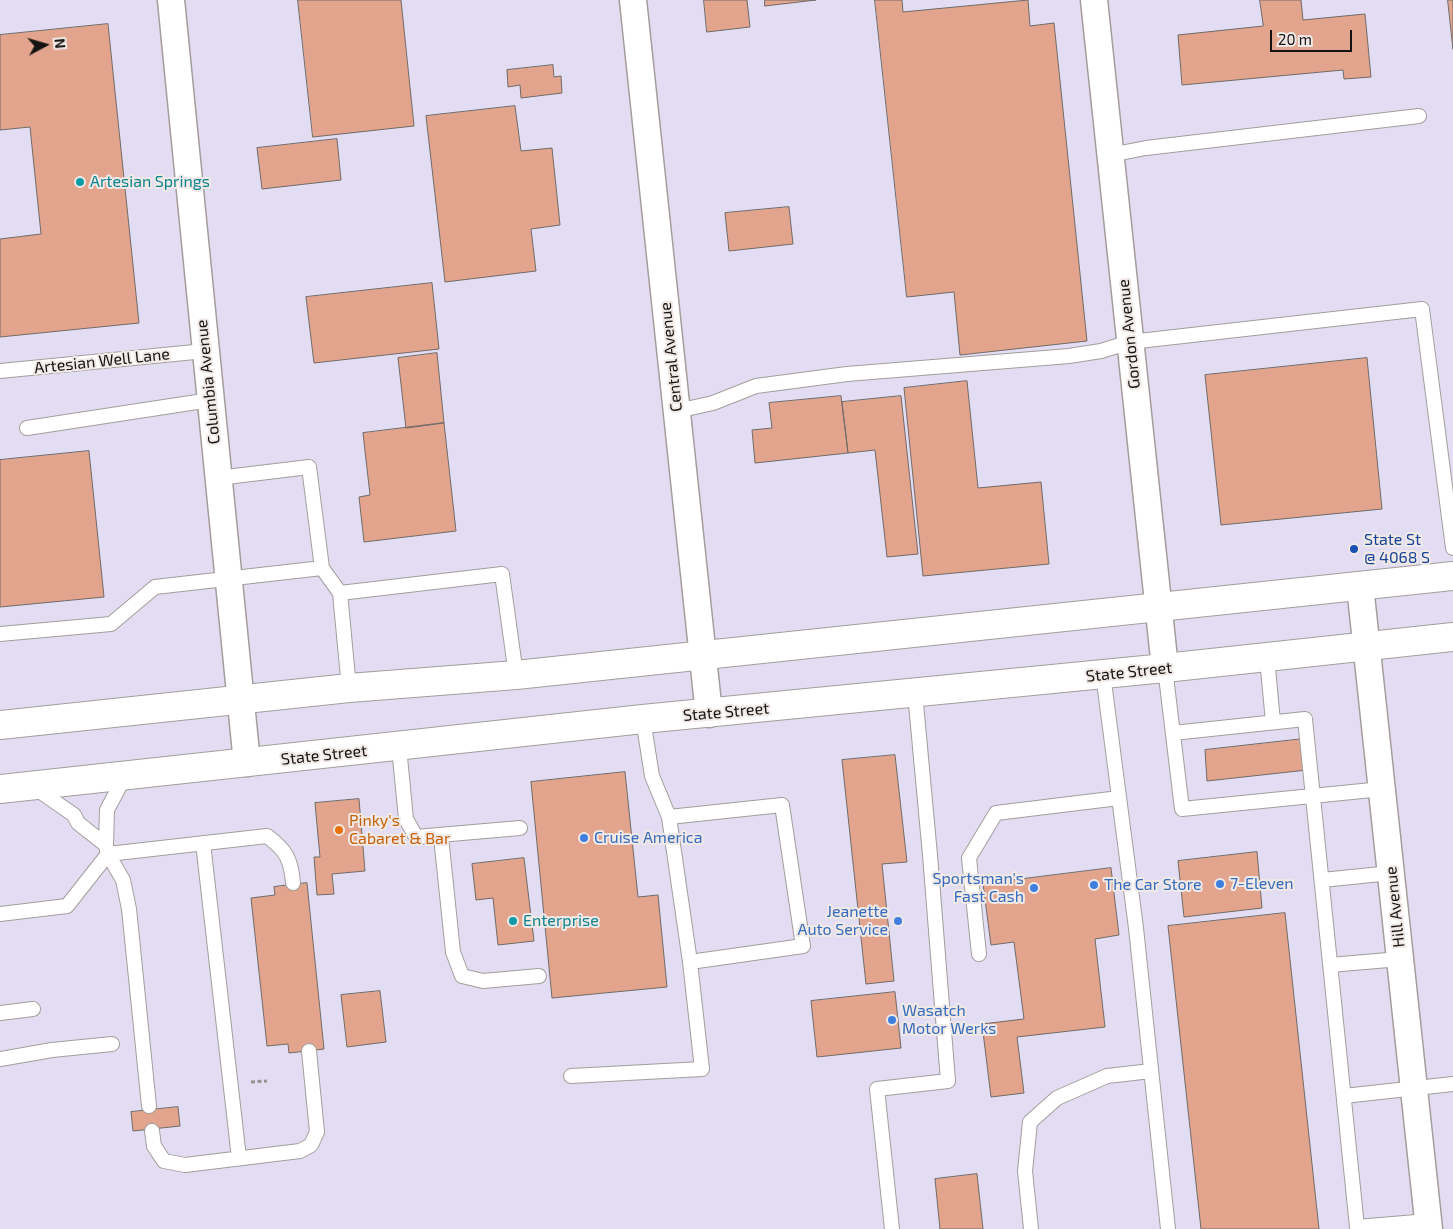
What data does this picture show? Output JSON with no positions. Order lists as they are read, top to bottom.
{
  "streets": {
    "main road": ["State Street"],
    "street": [
      "Gordon Avenue",
      "Central Avenue",
      "Columbia Avenue",
      "Hill Avenue"
    ],
    "lane": ["Artesian Well Lane"]
  },
  "crossings": [
    ["Gordon Avenue", "State Street"],
    ["Central Avenue", "State Street"],
    ["Artesian Well Lane", "Columbia Avenue"],
    ["Columbia Avenue", "State Street"],
    ["State Street", "Hill Avenue"]
  ],
  "places": [
    "Artesian Springs",
    "State St @ 4068 S",
    "Pinky's Cabaret & Bar",
    "Cruise America",
    "7-Eleven",
    "The Car Store",
    "Sportsman's Fast Cash",
    "Enterprise",
    "Jeanette Auto Service",
    "Wasatch Motor Werks"
  ],
  "scale_bar": "20 m",
  "north": "right"
}
